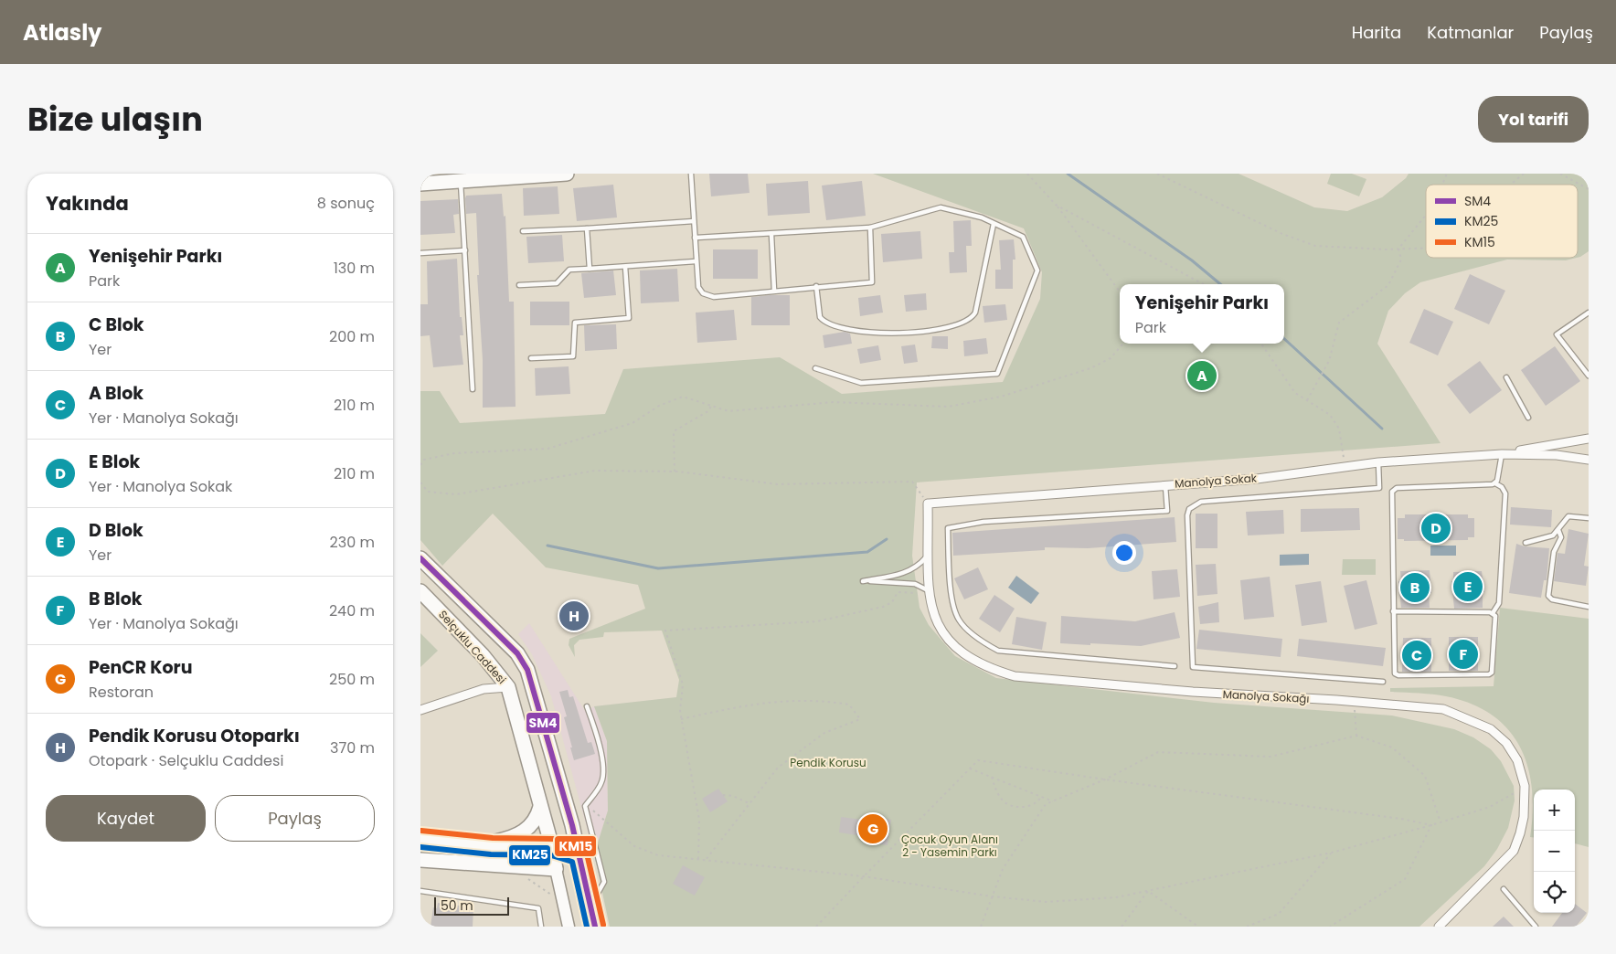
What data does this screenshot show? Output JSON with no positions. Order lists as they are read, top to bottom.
{
  "streets": {
    "main road": ["Selçuklu Caddesi"],
    "street": ["Manolya Sokak", "Manolya Sokağı"]
  },
  "crossings": [
    ["Manolya Sokak", "Manolya Sokağı"]
  ],
  "parks": ["Pendik Korusu", "Çocuk Oyun Alanı 2 - Yasemin Parkı"],
  "lines": ["transit line SM4", "transit line KM15", "transit line KM25"],
  "legend": ["SM4", "KM25", "KM15"],
  "scale_bar": "50 m",
  "page": {
    "header": "Atlasly",
    "nav": ["Harita", "Katmanlar", "Paylaş"],
    "title": "Bize ulaşın",
    "buttons": [
      "Yol tarifi",
      ["Kaydet", "Paylaş"]
    ],
    "heading": ["Yakında", "8 sonuç"],
    "list": [
      {
        "mark": "A",
        "name": "Yenişehir Parkı",
        "note": "Park",
        "value": "130 m"
      },
      {
        "mark": "B",
        "name": "C Blok",
        "note": "Yer",
        "value": "200 m"
      },
      {
        "mark": "C",
        "name": "A Blok",
        "note": "Yer · Manolya Sokağı",
        "value": "210 m"
      },
      {
        "mark": "D",
        "name": "E Blok",
        "note": "Yer · Manolya Sokak",
        "value": "210 m"
      },
      {
        "mark": "E",
        "name": "D Blok",
        "note": "Yer",
        "value": "230 m"
      },
      {
        "mark": "F",
        "name": "B Blok",
        "note": "Yer · Manolya Sokağı",
        "value": "240 m"
      },
      {
        "mark": "G",
        "name": "PenCR Koru",
        "note": "Restoran",
        "value": "250 m"
      },
      {
        "mark": "H",
        "name": "Pendik Korusu Otoparkı",
        "note": "Otopark · Selçuklu Caddesi",
        "value": "370 m"
      }
    ],
    "popup": ["Yenişehir Parkı", "Park"],
    "pins": [
      "A",
      "D",
      "E",
      "B",
      "H",
      "F",
      "C",
      "G"
    ],
    "map_buttons": ["+", "−"],
    "scale": "50 m"
  }
}
